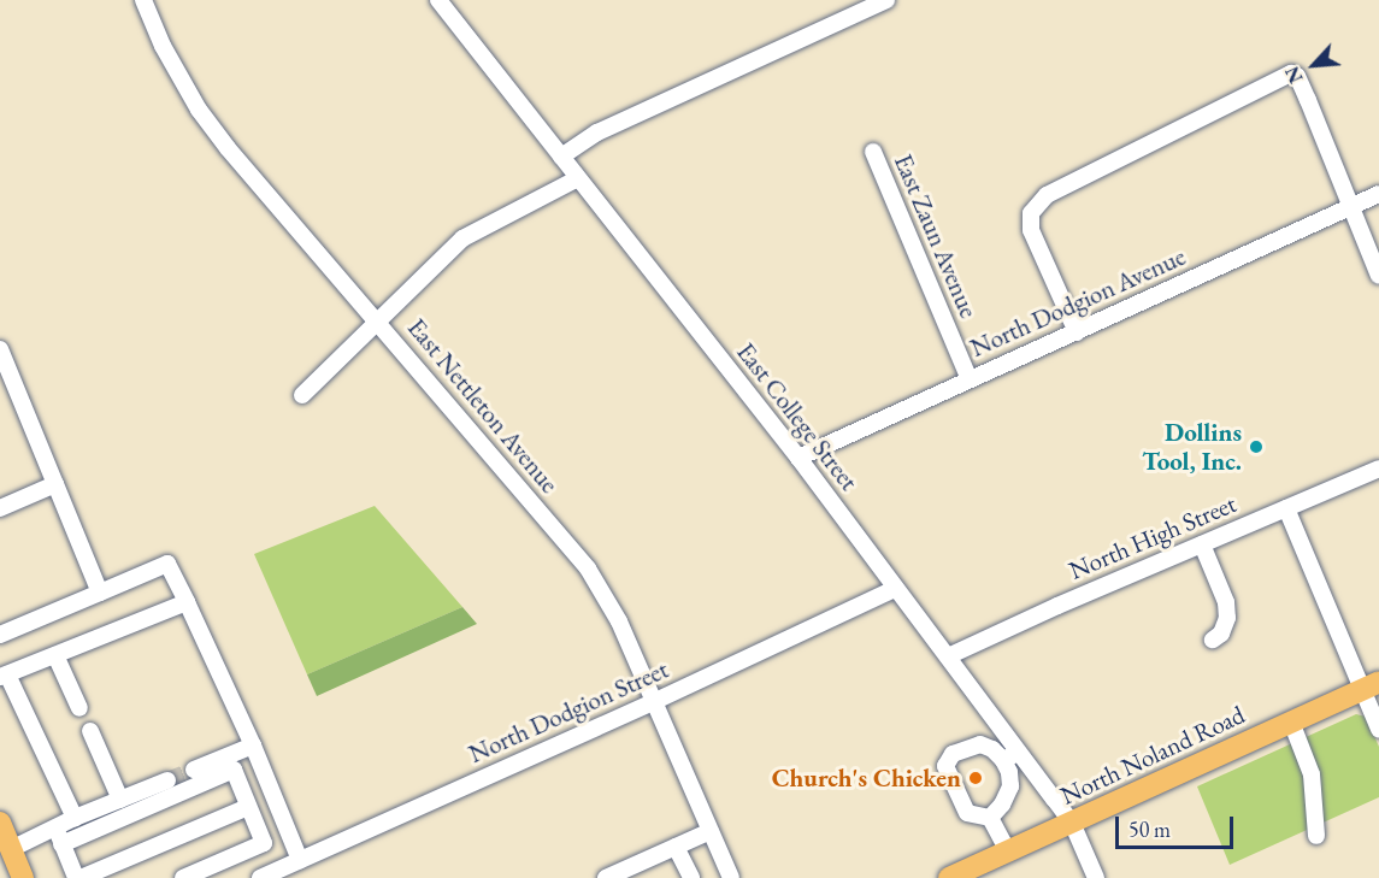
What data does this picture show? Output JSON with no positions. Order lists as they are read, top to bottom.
{
  "streets": {
    "main road": ["North Noland Road"],
    "street": [
      "East Zaun Avenue",
      "North Dodgion Avenue",
      "East Nettleton Avenue",
      "East College Street",
      "North High Street",
      "North Dodgion Street"
    ]
  },
  "crossings": [
    ["East Zaun Avenue", "North Dodgion Avenue"],
    ["North Dodgion Avenue", "East College Street"],
    ["East Nettleton Avenue", "North Dodgion Street"],
    ["East College Street", "North High Street"],
    ["East College Street", "North Dodgion Street"],
    ["East College Street", "North Noland Road"]
  ],
  "places": ["Dollins Tool, Inc.", "Church's Chicken"],
  "scale_bar": "50 m",
  "north": "bottom left"
}
